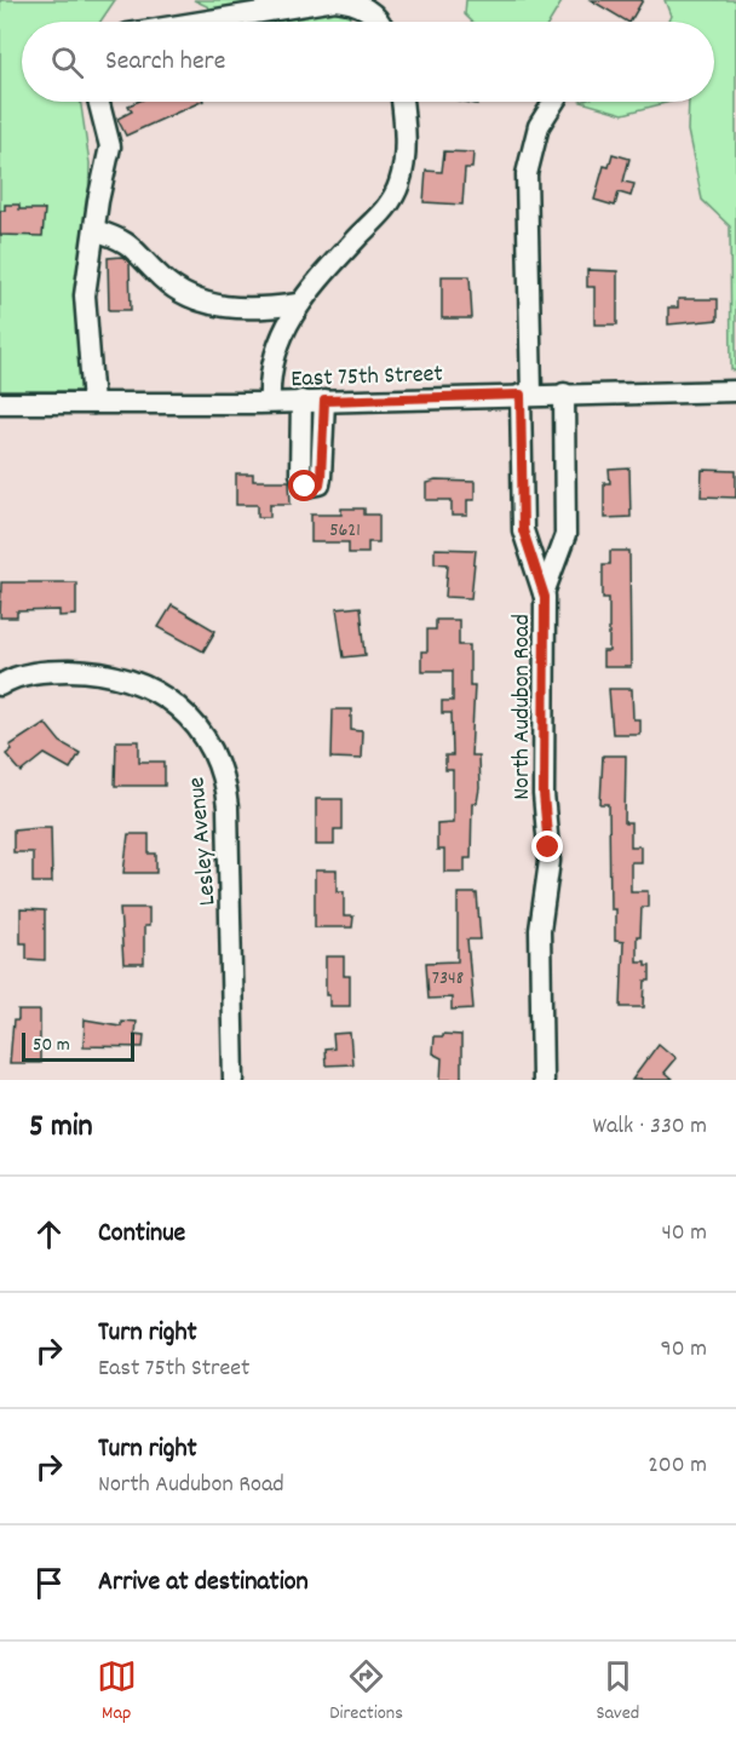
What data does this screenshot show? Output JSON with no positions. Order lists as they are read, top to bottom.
{
  "streets": {
    "street": ["East 75th Street", "North Audubon Road", "Lesley Avenue"]
  },
  "crossings": [
    ["East 75th Street", "North Audubon Road"]
  ],
  "house_numbers": ["5621", "7348"],
  "scale_bar": "50 m",
  "page": {
    "search": "Search here",
    "scale": "50 m",
    "heading": ["5 min", "Walk · 330 m"],
    "list": [
      ["Continue", "40 m"],
      ["Turn right", "East 75th Street", "90 m"],
      ["Turn right", "North Audubon Road", "200 m"],
      "Arrive at destination"
    ],
    "nav": ["Map", "Directions", "Saved"]
  }
}
